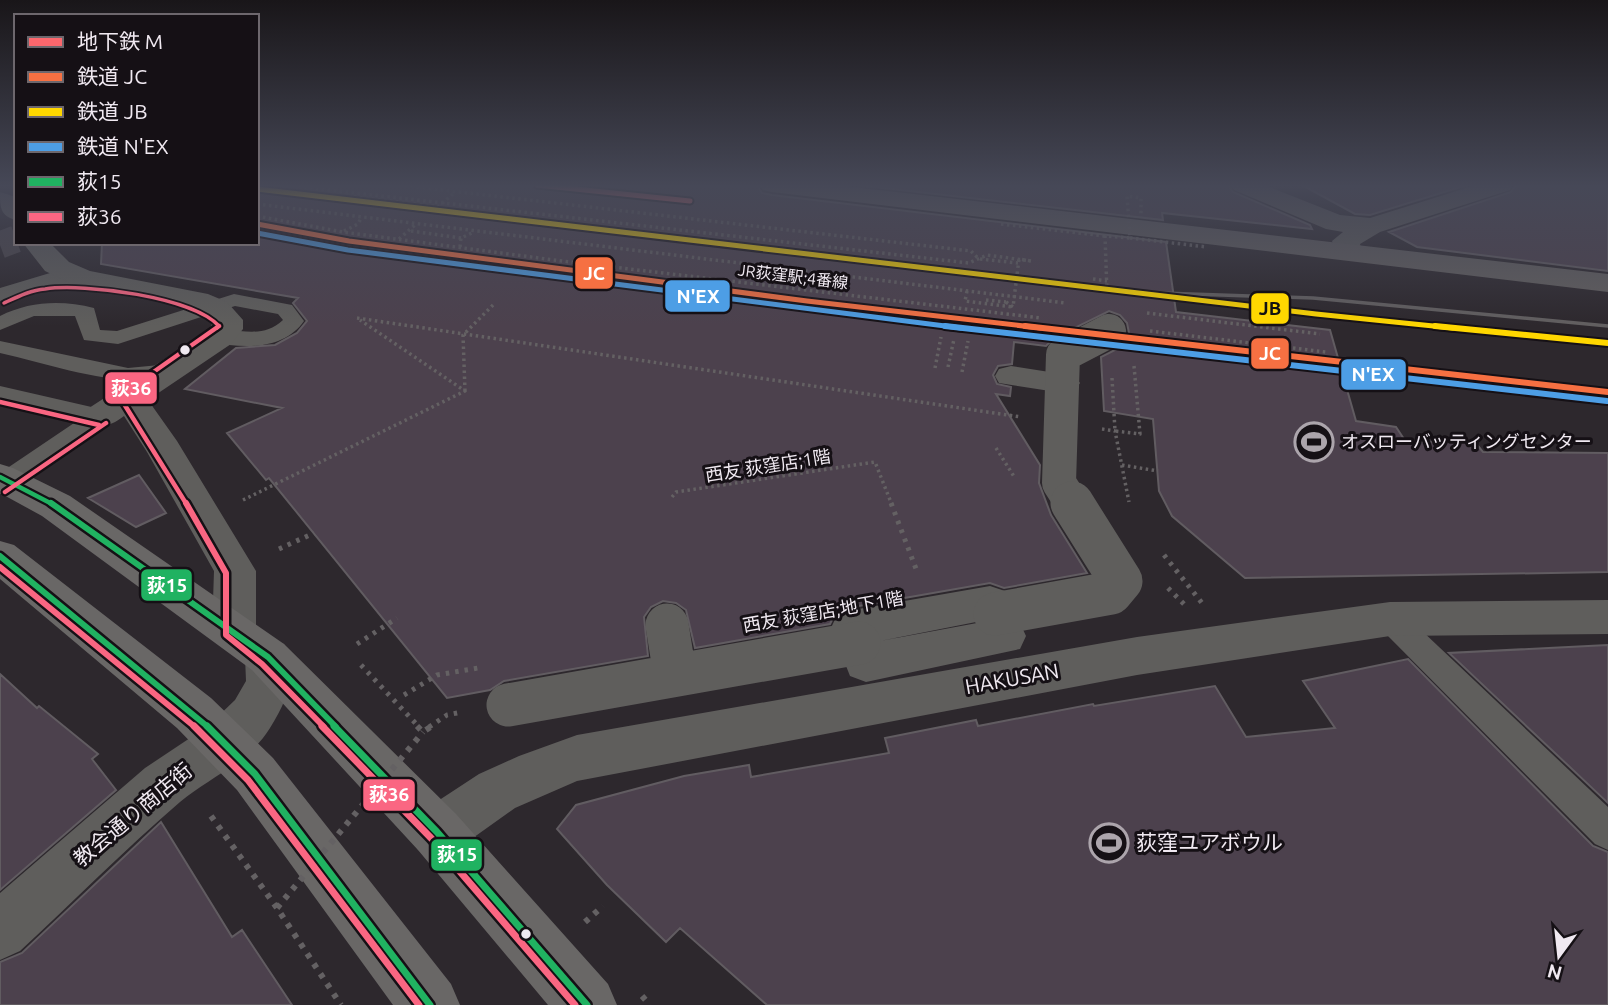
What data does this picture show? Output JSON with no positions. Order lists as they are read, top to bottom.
{
  "streets": {
    "street": ["HAKUSAN", "教会通り商店街"],
    "path": ["JR荻窪駅;4番線", "西友 荻窪店;1階", "西友 荻窪店;地下1階"]
  },
  "crossings": [
    ["西友 荻窪店;1階", "西友 荻窪店;地下1階"]
  ],
  "places": {
    "sports": ["オスローバッティングセンター", "荻窪ユアボウル"]
  },
  "lines": [
    "rail line JC",
    "rail line JB",
    "rail line N'EX",
    "transit line 荻36",
    "transit line 荻15"
  ],
  "legend": [
    "地下鉄 M",
    "鉄道 JC",
    "鉄道 JB",
    "鉄道 N'EX",
    "荻15",
    "荻36"
  ],
  "north": "bottom"
}
